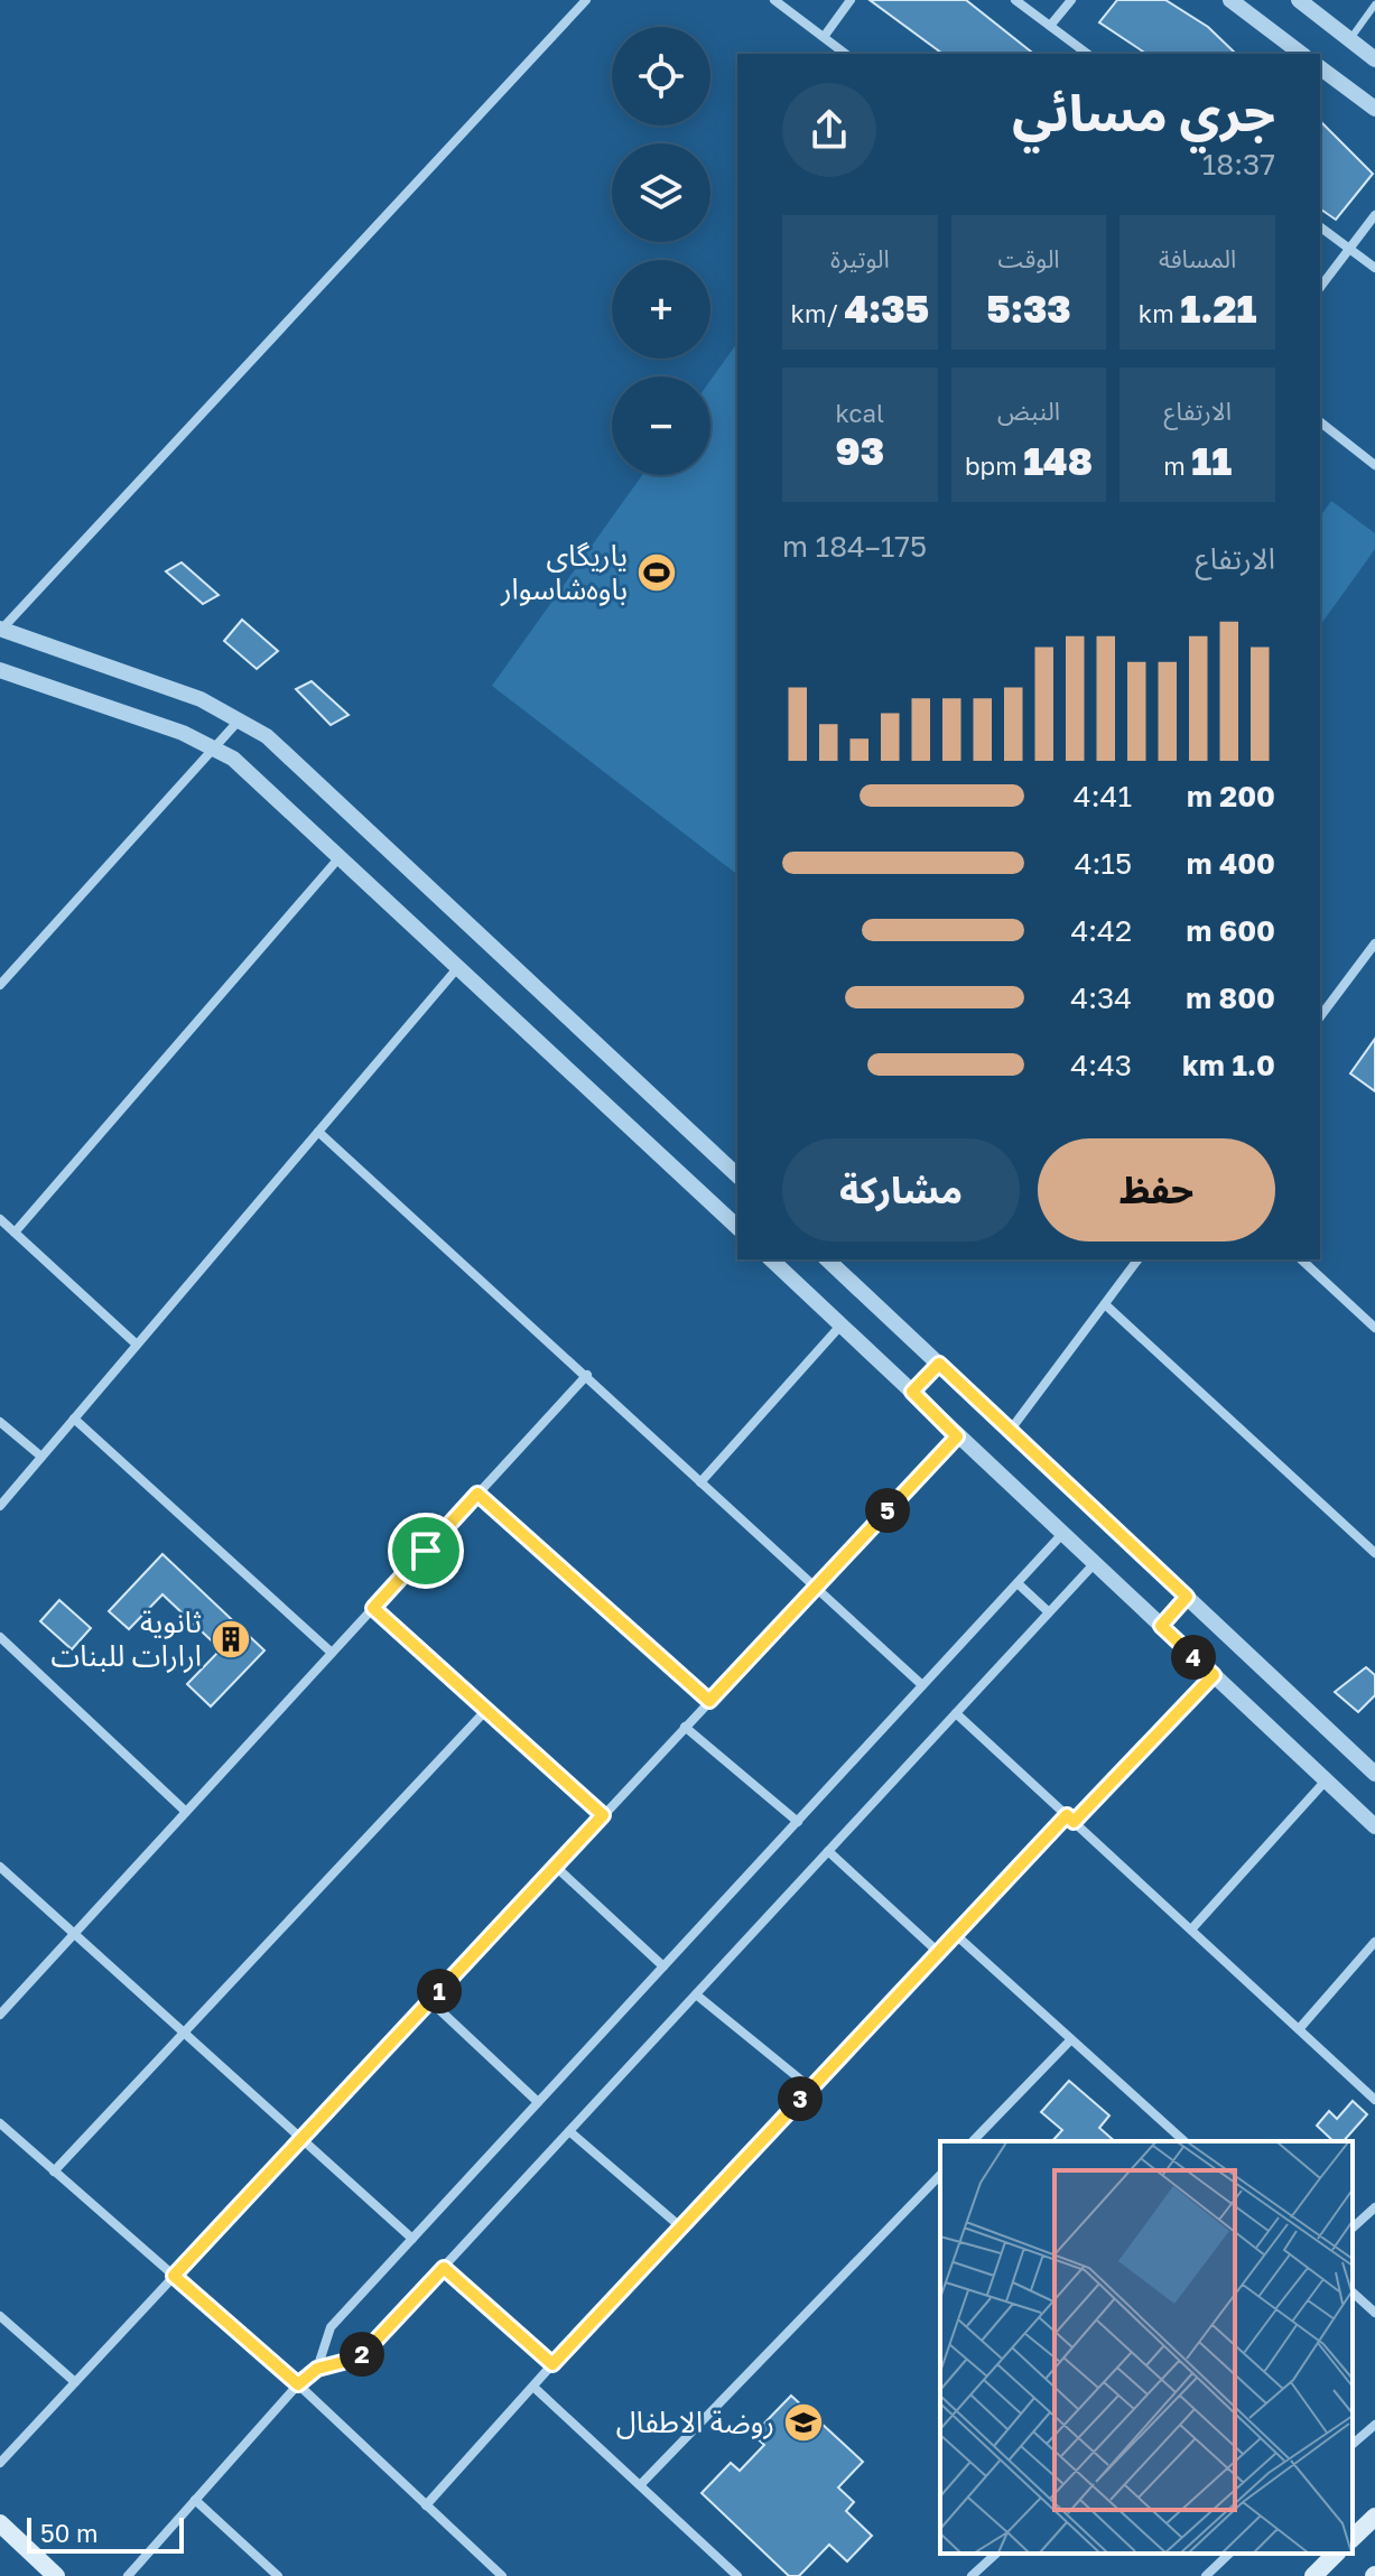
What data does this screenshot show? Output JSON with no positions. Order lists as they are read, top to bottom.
{
  "places": {
    "sports": ["یاریگای باوەشاسوار"],
    "building": ["ثانوية ارارات للبنات"],
    "school or university": ["روضة الاطفال"]
  },
  "scale_bar": "50 m",
  "page": {
    "map_buttons": ["+", "−"],
    "heading": ["جري مسائي", "18:37"],
    "stats": [
      ["المسافة", "1.21 km"],
      ["الوقت", "5:33"],
      ["الوتيرة", "4:35 /km"],
      ["الارتفاع", "11 m"],
      ["النبض", "148 bpm"],
      ["kcal", "93"]
    ],
    "chart": ["الارتفاع", "175–184 m"],
    "list": [
      {
        "name": "200 m",
        "note": "4:41"
      },
      {
        "name": "400 m",
        "note": "4:15"
      },
      {
        "name": "600 m",
        "note": "4:42"
      },
      {
        "name": "800 m",
        "note": "4:34"
      },
      {
        "name": "1.0 km",
        "note": "4:43"
      }
    ],
    "buttons": ["حفظ", "مشاركة"],
    "pins": [
      "5",
      "4",
      "1",
      "3",
      "2"
    ],
    "scale": "50 m"
  }
}
